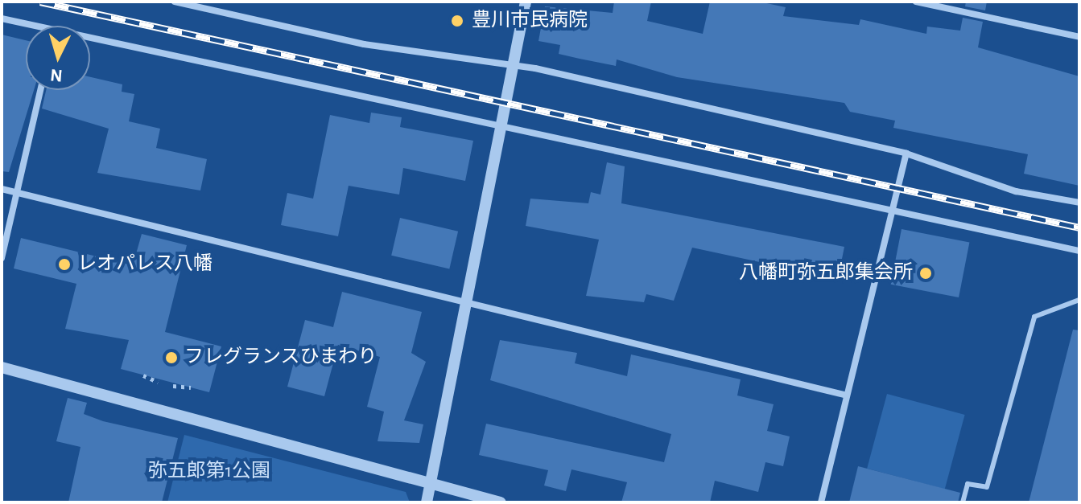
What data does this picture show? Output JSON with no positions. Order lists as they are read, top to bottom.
{
  "parks": ["弥五郎第1公園"],
  "places": [
    "豊川市民病院",
    "レオパレス八幡",
    "八幡町弥五郎集会所",
    "フレグランスひまわり"
  ],
  "north": "bottom"
}
